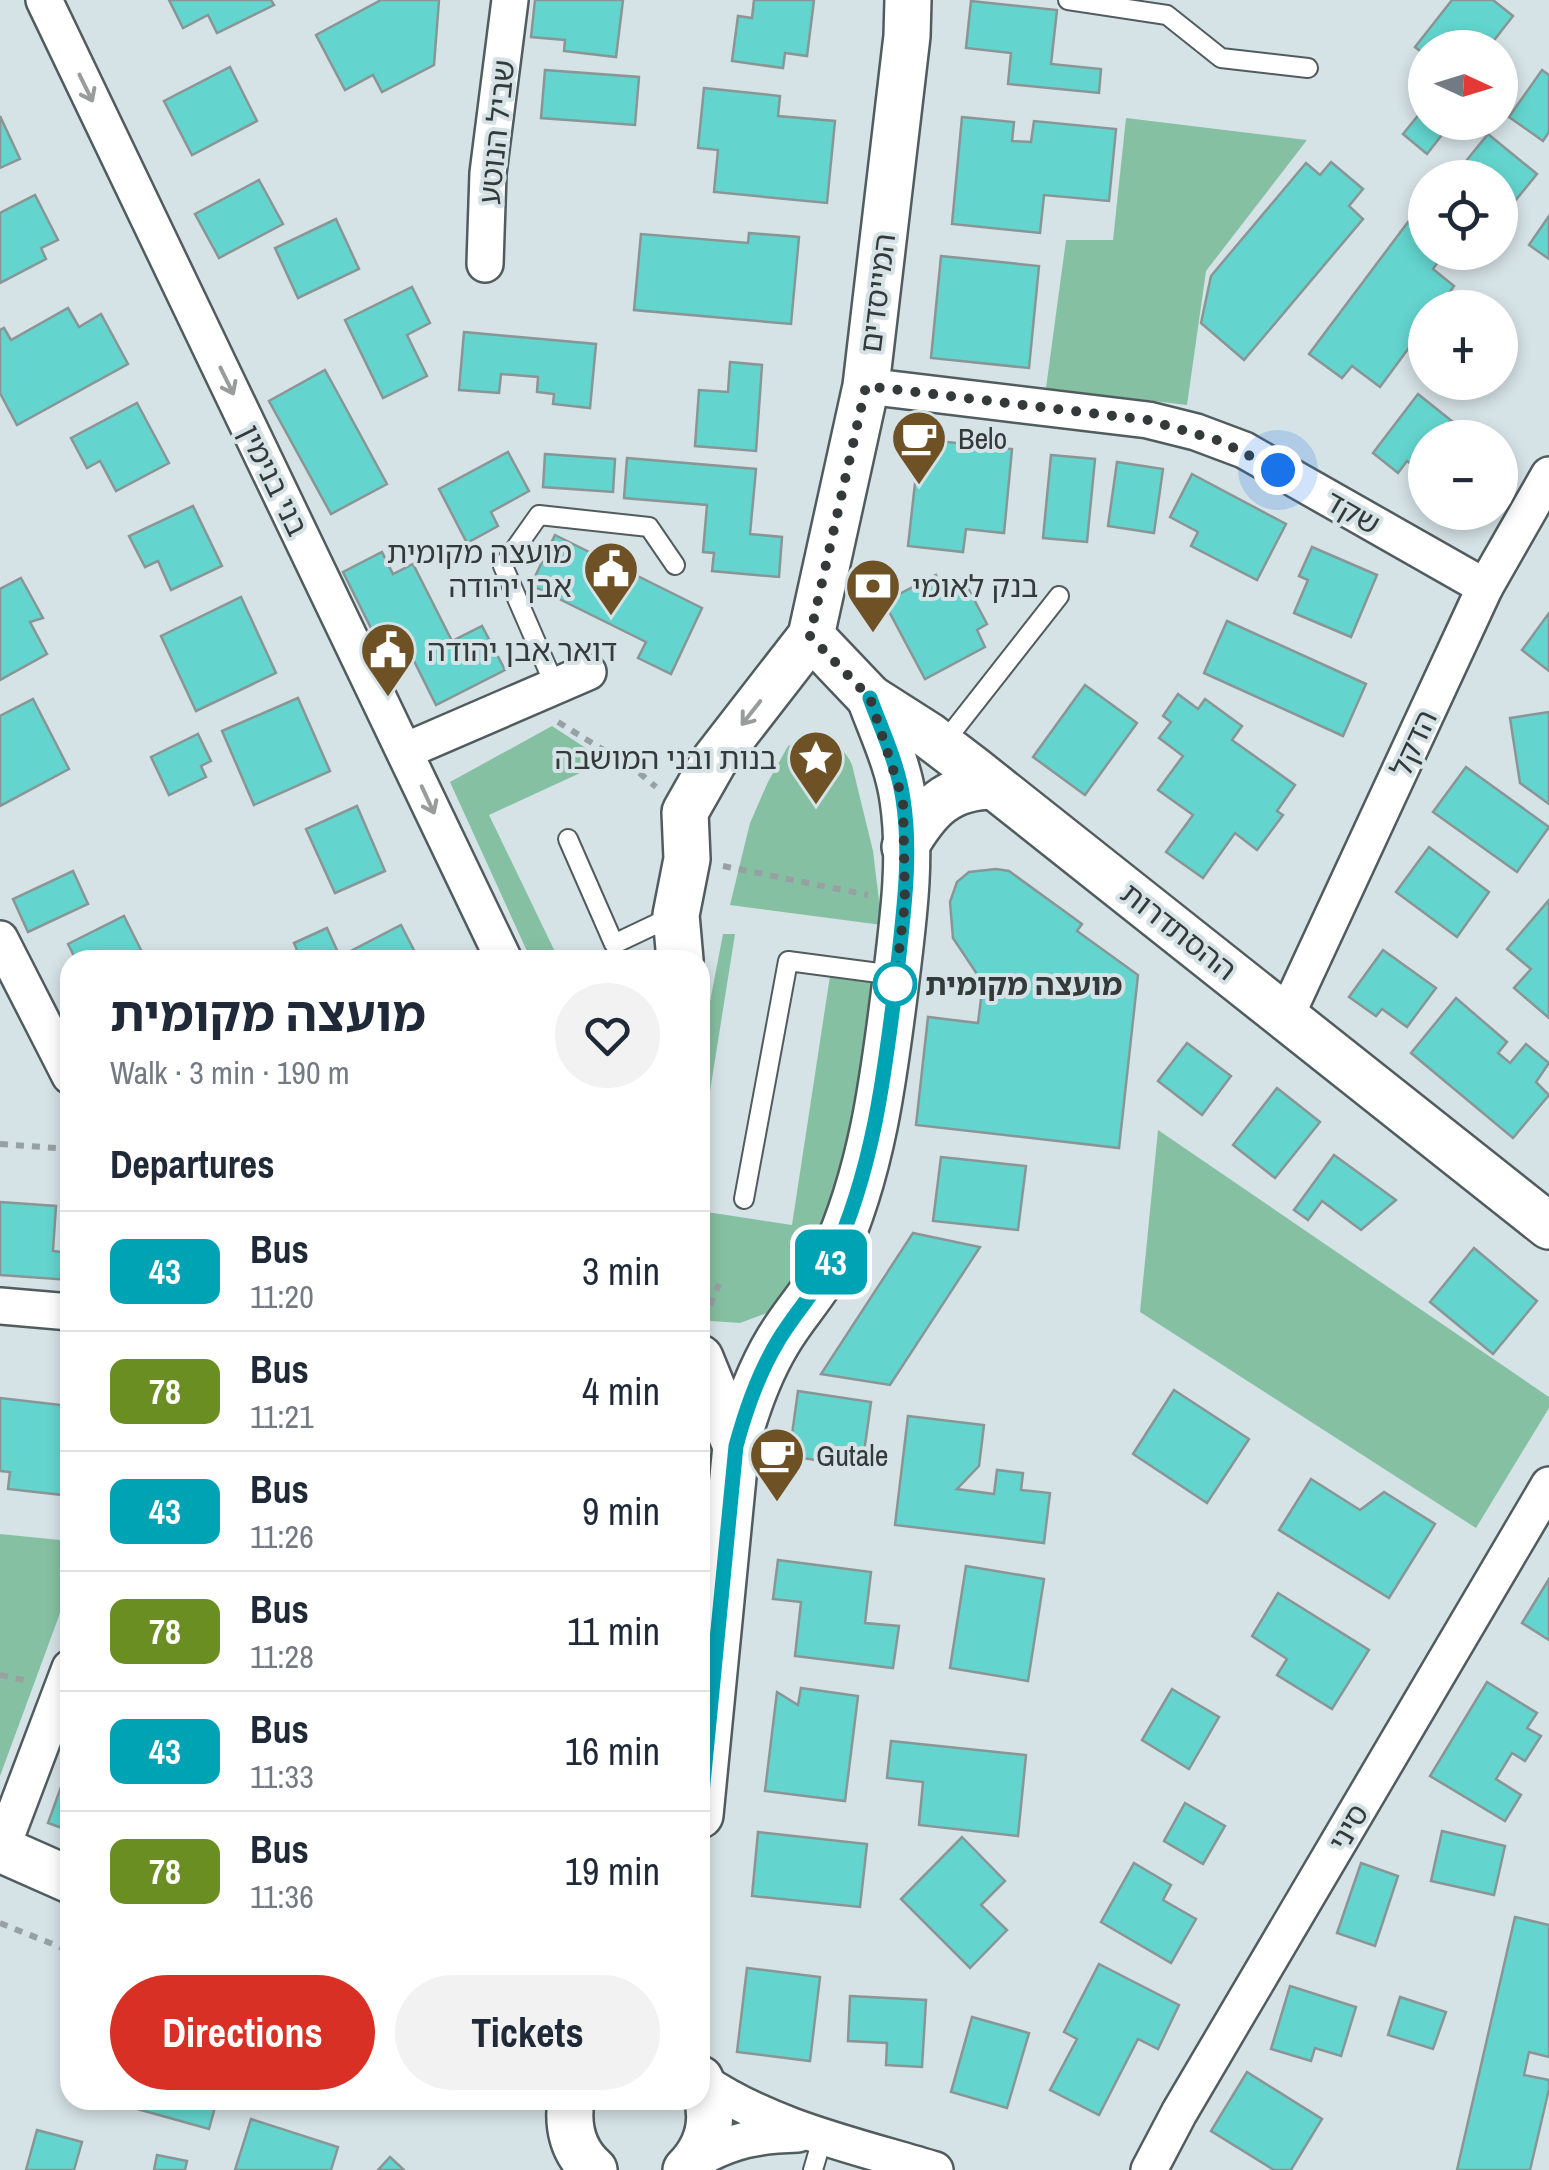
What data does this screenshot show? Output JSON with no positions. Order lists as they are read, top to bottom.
{
  "streets": {
    "street": [
      "שביל הנוטע",
      "המייסדים",
      "בני בנימין",
      "שקד",
      "הדקל",
      "ההסתדרות",
      "סיני"
    ]
  },
  "crossings": [
    ["המייסדים", "שקד"],
    ["המייסדים", "ההסתדרות"],
    ["שקד", "הדקל"],
    ["הדקל", "ההסתדרות"]
  ],
  "one_way": ["בני בנימין"],
  "places": {
    "cafe": ["Belo", "Gutale"],
    "public building": ["מועצה מקומית אבן יהודה", "דואר אבן יהודה"],
    "bank": ["בנק לאומי"],
    "place": ["בנות ובני המושבה"],
    "other": ["מועצה מקומית"]
  },
  "lines": ["bus line 43"],
  "north": "right",
  "page": {
    "on_map": "43",
    "map_buttons": ["+", "−"],
    "heading": [
      ["מועצה מקומית", "Walk · 3 min · 190 m"],
      "Departures"
    ],
    "list": [
      {
        "mark": "43",
        "name": "Bus",
        "note": "11:20",
        "value": "3 min"
      },
      {
        "mark": "78",
        "name": "Bus",
        "note": "11:21",
        "value": "4 min"
      },
      {
        "mark": "43",
        "name": "Bus",
        "note": "11:26",
        "value": "9 min"
      },
      {
        "mark": "78",
        "name": "Bus",
        "note": "11:28",
        "value": "11 min"
      },
      {
        "mark": "43",
        "name": "Bus",
        "note": "11:33",
        "value": "16 min"
      },
      {
        "mark": "78",
        "name": "Bus",
        "note": "11:36",
        "value": "19 min"
      }
    ],
    "buttons": ["Directions", "Tickets"]
  }
}
